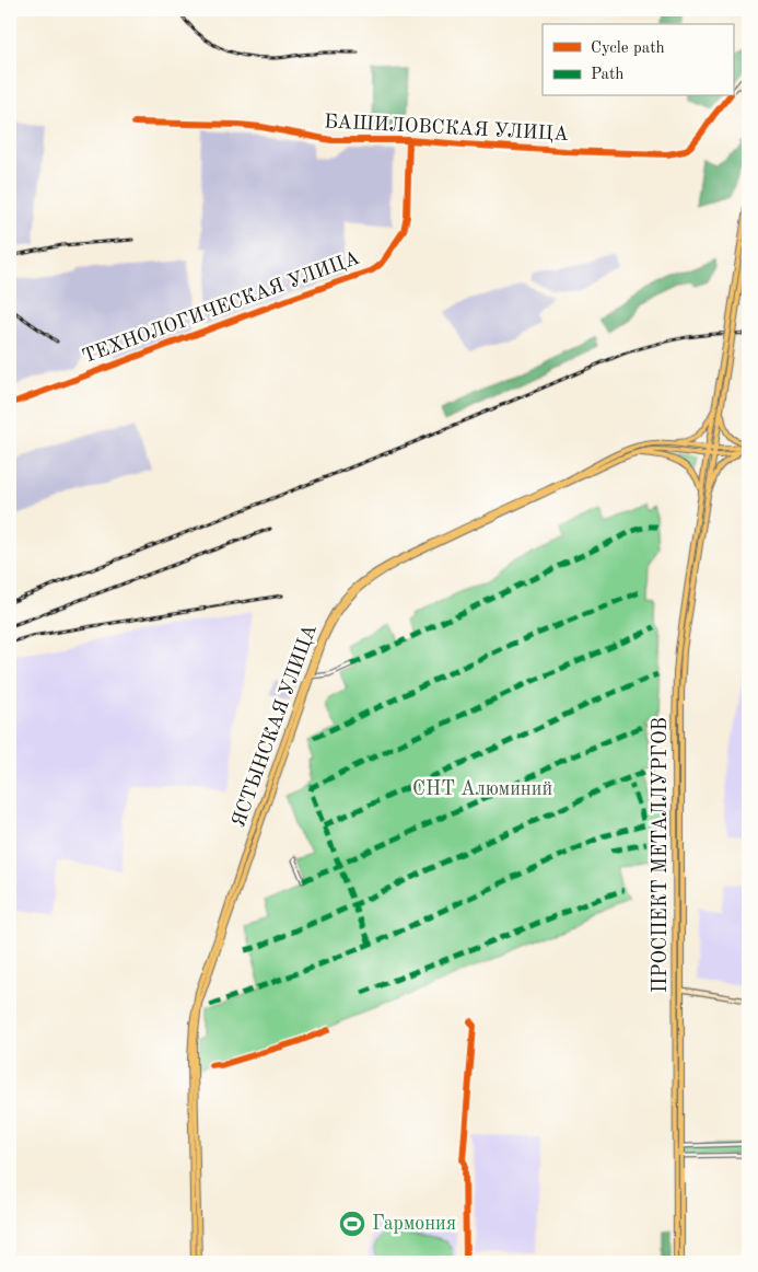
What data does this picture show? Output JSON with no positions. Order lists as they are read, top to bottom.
{
  "streets": {
    "main road": ["ЯСТЫНСКАЯ УЛИЦА", "ПРОСПЕКТ МЕТАЛЛУРГОВ"],
    "street": ["БАШИЛОВСКАЯ УЛИЦА", "ТЕХНОЛОГИЧЕСКАЯ УЛИЦА"]
  },
  "crossings": [
    ["БАШИЛОВСКАЯ УЛИЦА", "ТЕХНОЛОГИЧЕСКАЯ УЛИЦА"],
    ["ЯСТЫНСКАЯ УЛИЦА", "ПРОСПЕКТ МЕТАЛЛУРГОВ"]
  ],
  "parks": ["СНТ Алюминий"],
  "places": {
    "sports": ["Гармония"]
  },
  "legend": ["Cycle path", "Path"]
}
